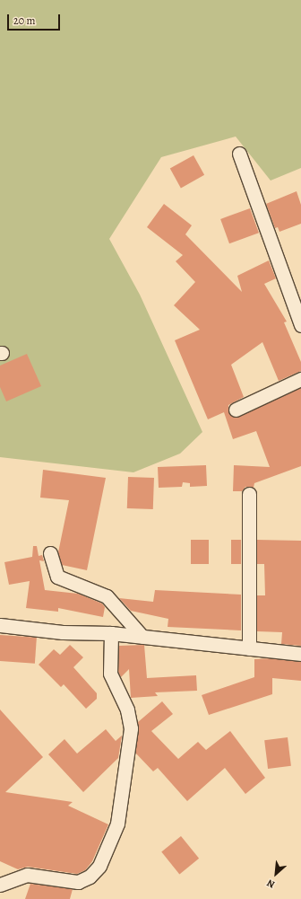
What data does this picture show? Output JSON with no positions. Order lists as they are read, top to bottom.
{
  "scale_bar": "20 m",
  "north": "bottom left"
}
